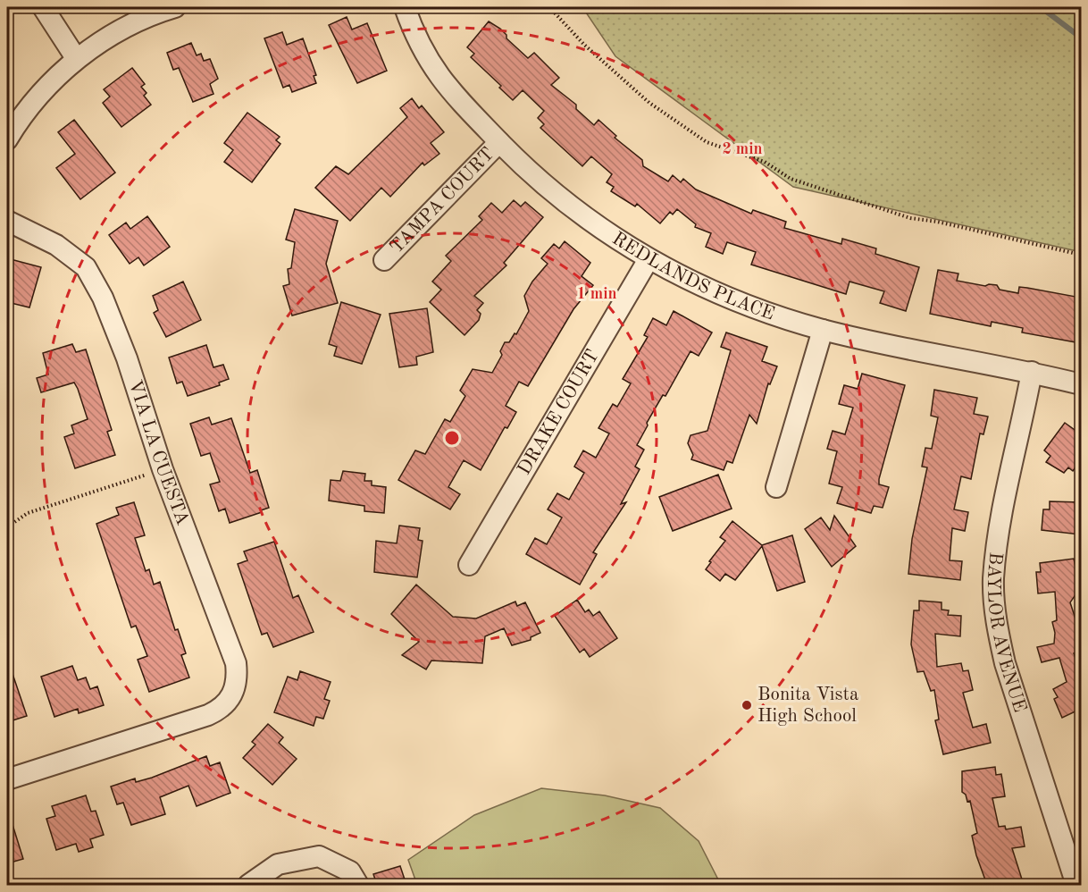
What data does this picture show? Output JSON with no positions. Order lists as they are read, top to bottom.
{
  "streets": {
    "street": [
      "TAMPA COURT",
      "REDLANDS PLACE",
      "DRAKE COURT",
      "VIA LA CUESTA",
      "BAYLOR AVENUE"
    ]
  },
  "crossings": [
    ["TAMPA COURT", "REDLANDS PLACE"],
    ["REDLANDS PLACE", "DRAKE COURT"],
    ["REDLANDS PLACE", "BAYLOR AVENUE"]
  ],
  "places": ["Bonita Vista High School"],
  "rings": ["2 min", "1 min"]
}
